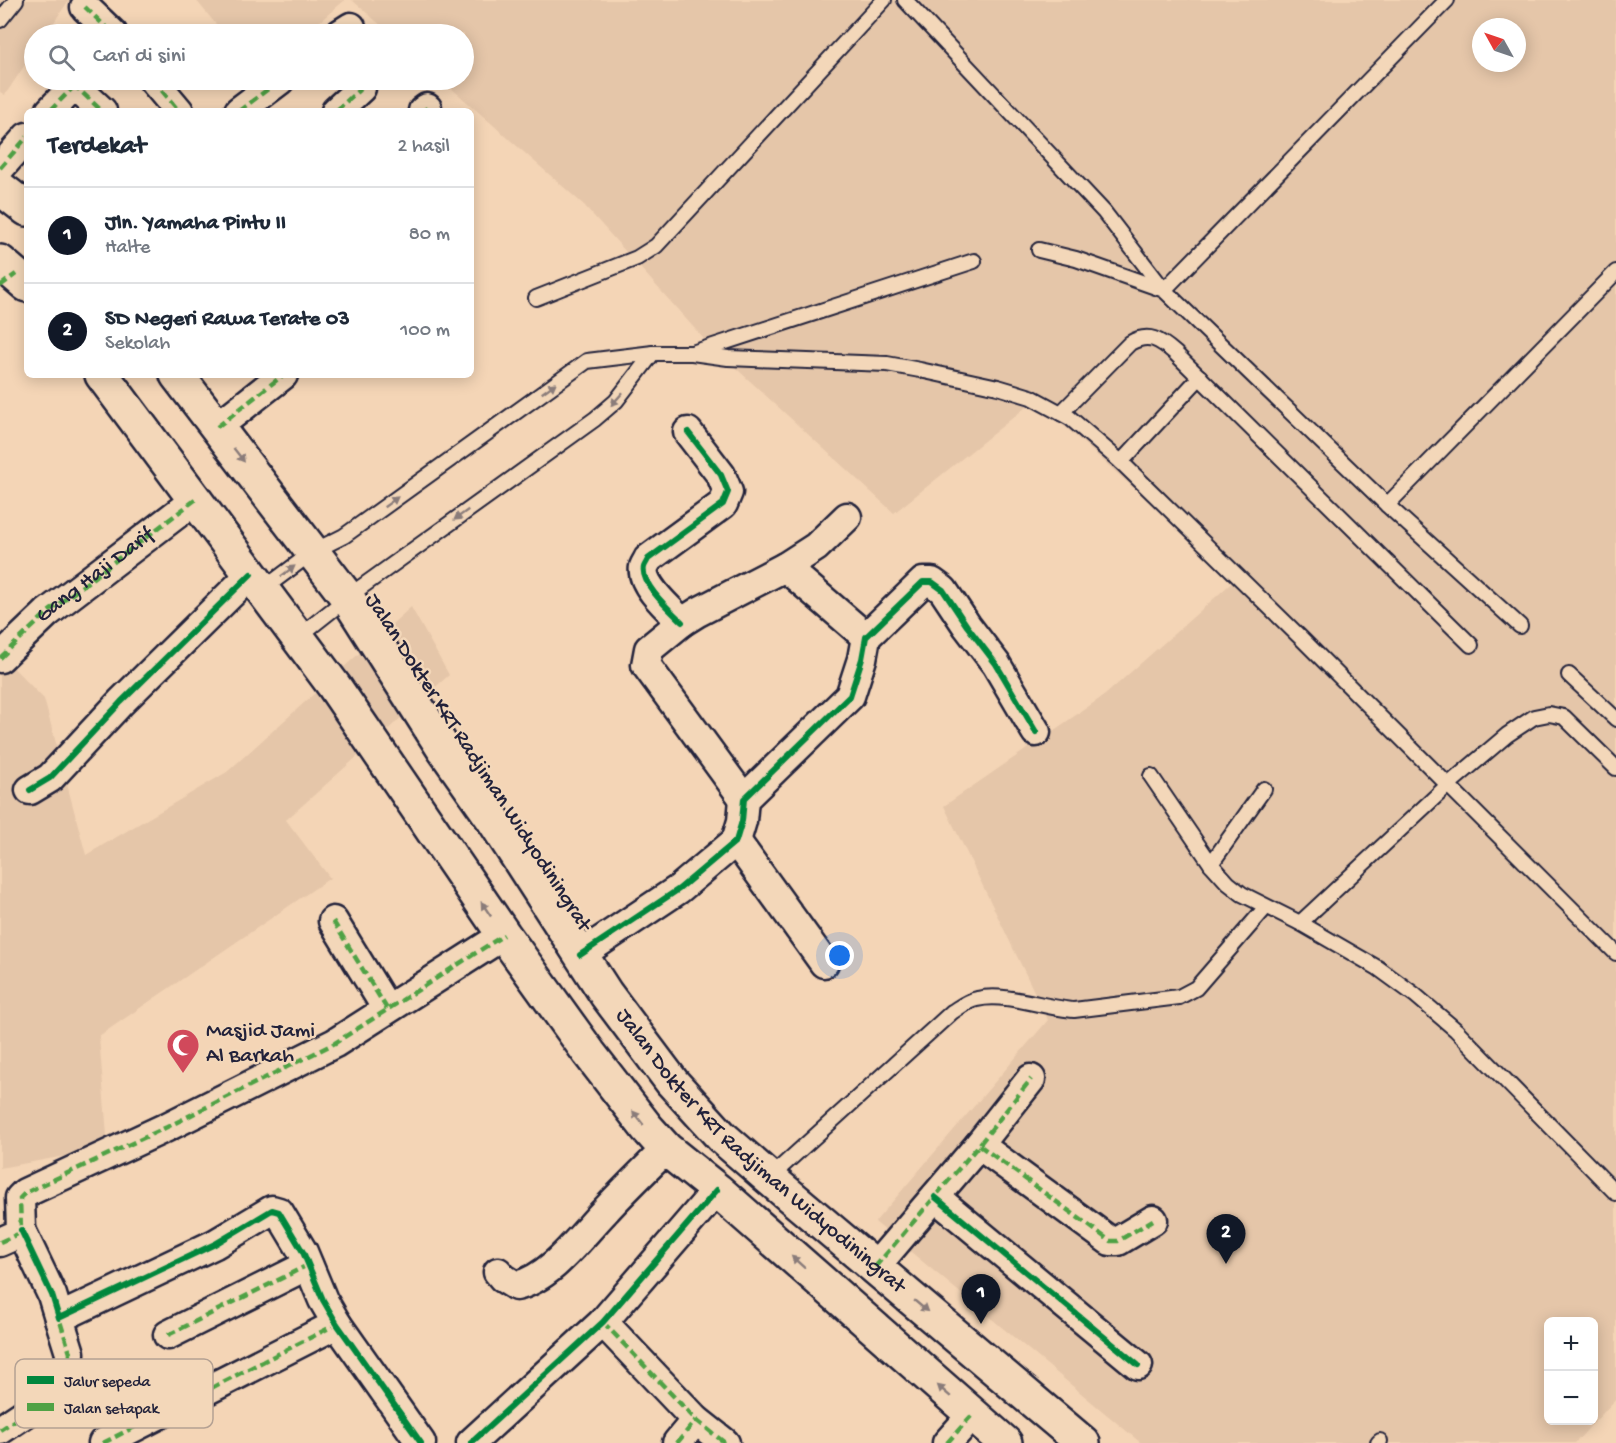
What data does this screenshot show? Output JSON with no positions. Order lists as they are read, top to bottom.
{
  "streets": {
    "main road": ["Jalan Dokter KRT Radjiman Widyodiningrat"],
    "street": ["Gang Haji Darif"]
  },
  "places": {
    "mosque": ["Masjid Jami Al Barkah"]
  },
  "legend": ["Jalur sepeda", "Jalan setapak"],
  "north": "top left",
  "page": {
    "search": "Cari di sini",
    "heading": ["Terdekat", "2 hasil"],
    "list": [
      {
        "mark": "1",
        "name": "Jln. Yamaha Pintu II",
        "note": "Halte",
        "value": "80 m"
      },
      {
        "mark": "2",
        "name": "SD Negeri Rawa Terate 03",
        "note": "Sekolah",
        "value": "100 m"
      }
    ],
    "pins": ["2", "1"],
    "map_buttons": ["+", "−"]
  }
}
